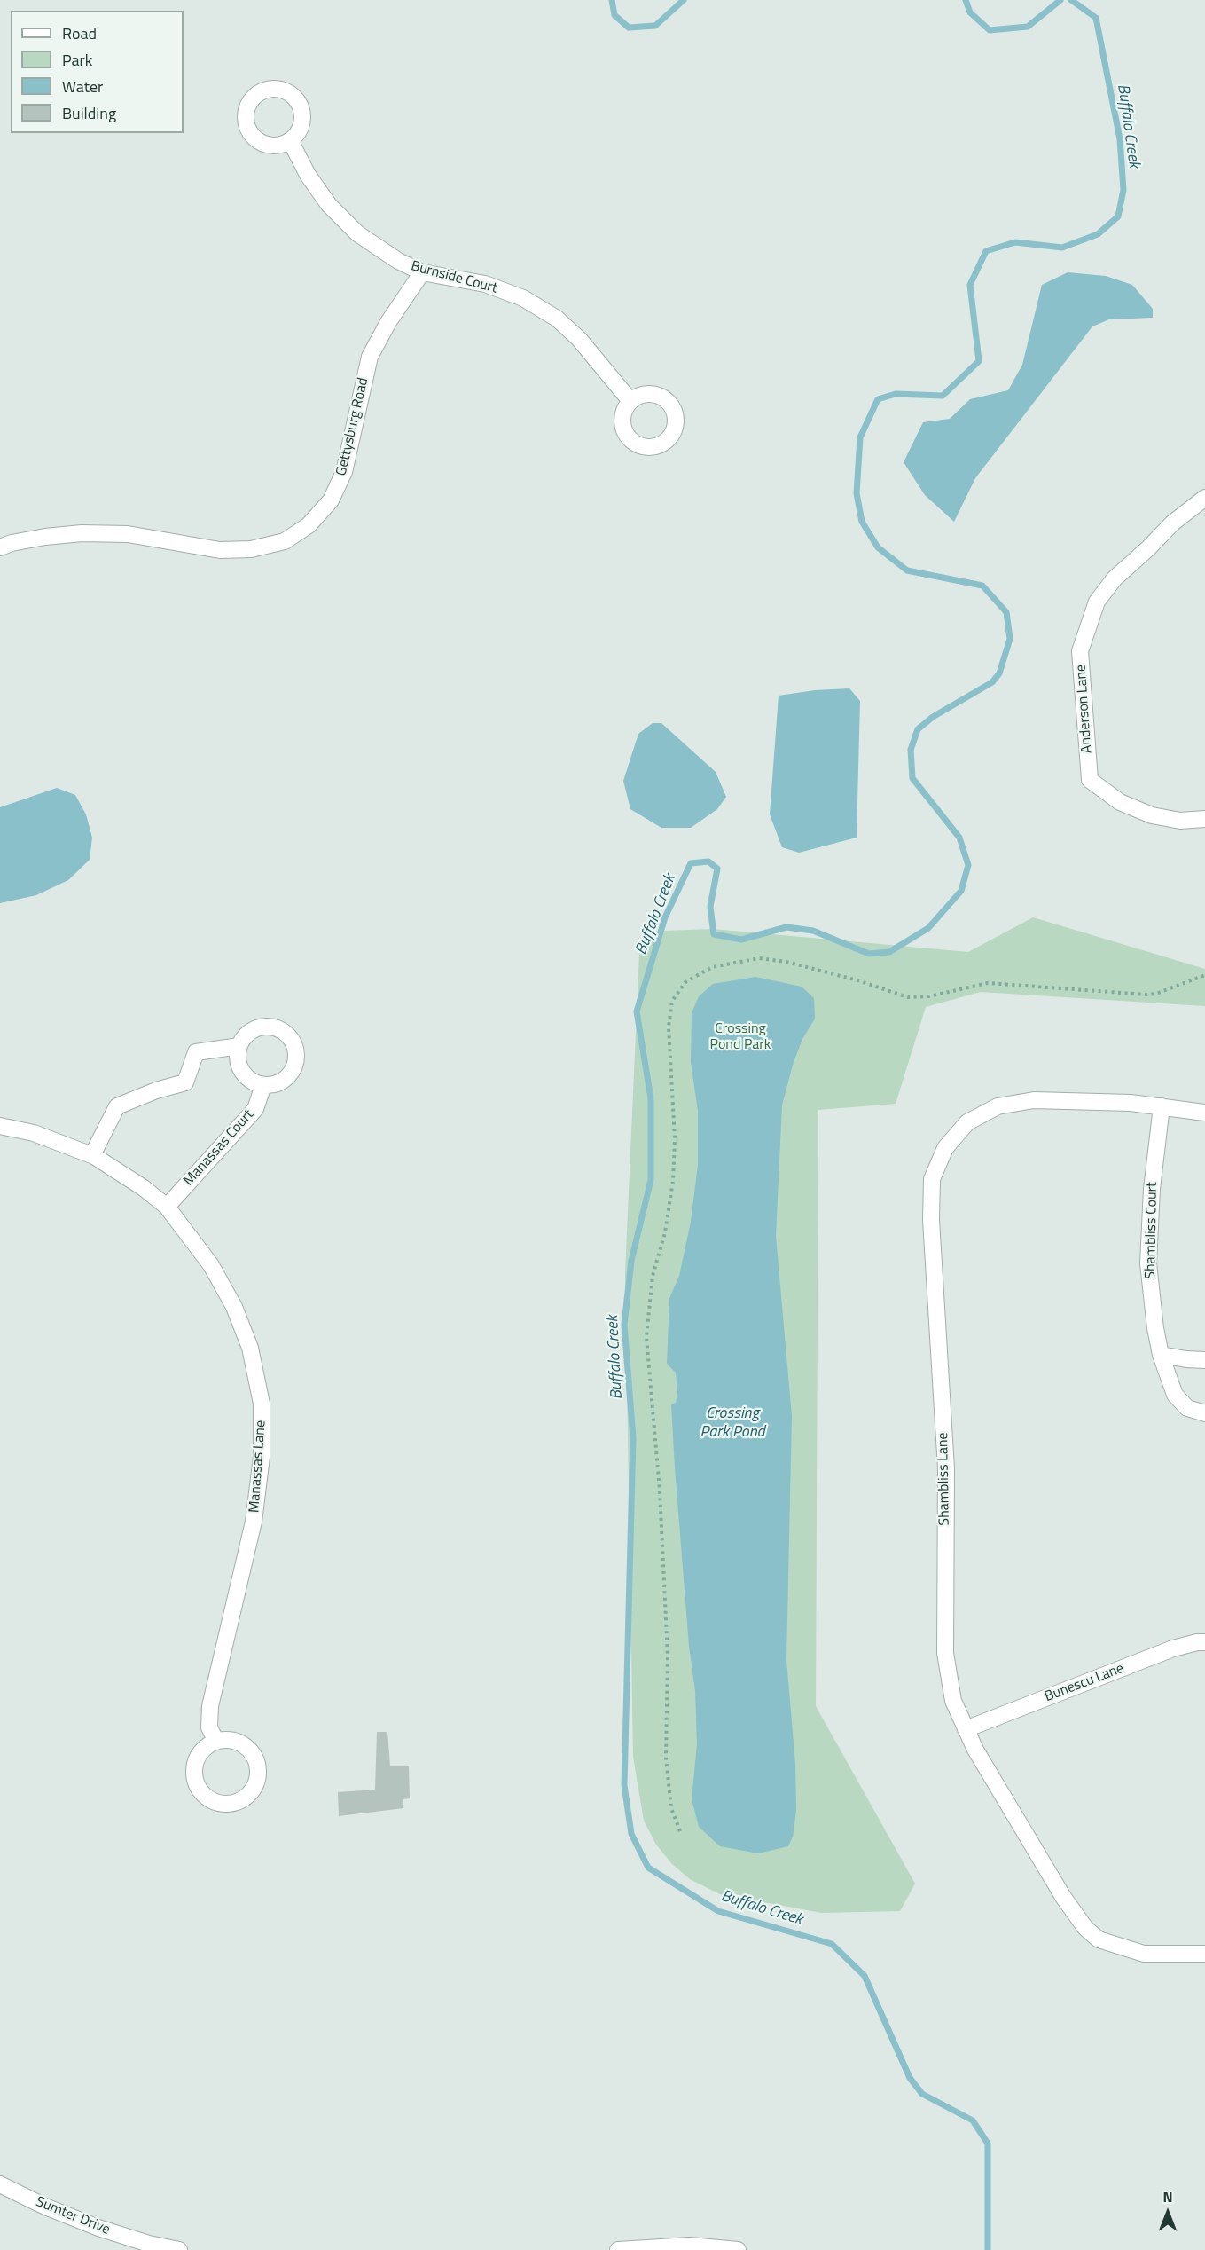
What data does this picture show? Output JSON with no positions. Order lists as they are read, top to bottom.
{
  "streets": {
    "street": [
      "Burnside Court",
      "Gettysburg Road",
      "Anderson Lane",
      "Manassas Court",
      "Shambliss Court",
      "Manassas Lane",
      "Shambliss Lane",
      "Bunescu Lane",
      "Sumter Drive"
    ]
  },
  "crossings": [
    ["Burnside Court", "Gettysburg Road"],
    ["Manassas Court", "Manassas Lane"],
    ["Shambliss Court", "Shambliss Lane"],
    ["Shambliss Lane", "Bunescu Lane"]
  ],
  "water": ["Buffalo Creek", "Crossing Park Pond"],
  "parks": ["Crossing Pond Park"],
  "legend": [
    "Road",
    "Park",
    "Water",
    "Building"
  ],
  "north": "top"
}
